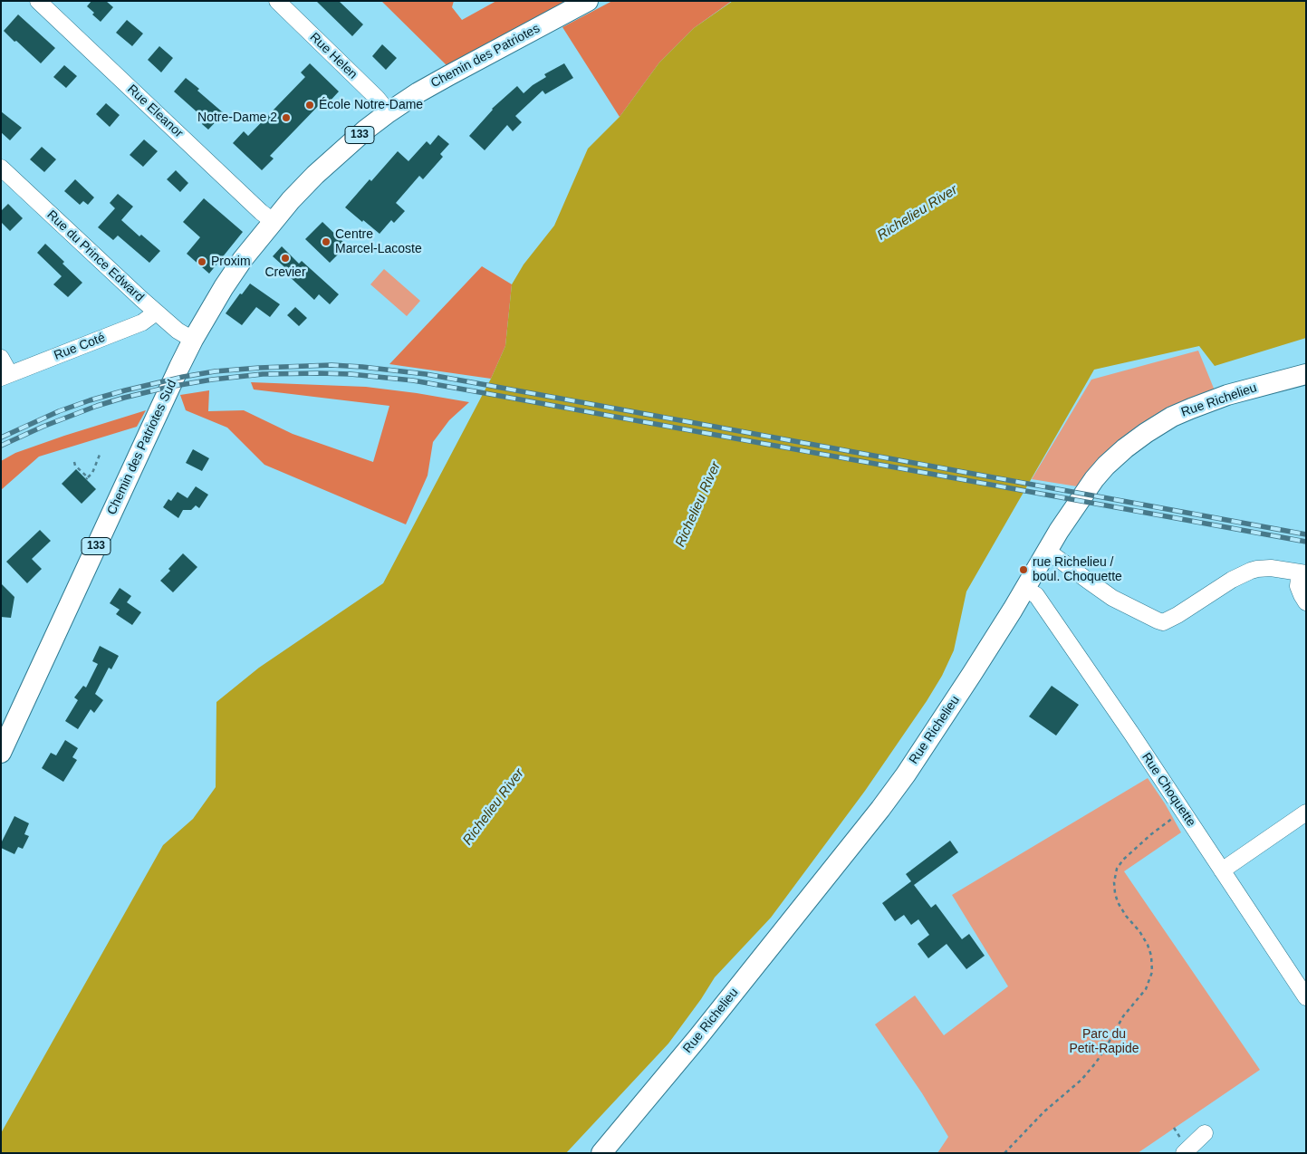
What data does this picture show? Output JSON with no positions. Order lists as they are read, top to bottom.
{
  "streets": {
    "main road": [
      "Chemin des Patriotes",
      "133",
      "Rue Richelieu",
      "Chemin des Patriotes Sud"
    ],
    "street": [
      "Rue Helen",
      "Rue Eleanor",
      "Rue du Prince Edward",
      "Rue Coté",
      "Rue Choquette"
    ]
  },
  "crossings": [
    ["Rue Helen", "Chemin des Patriotes"],
    ["Chemin des Patriotes", "Rue Eleanor"],
    ["Chemin des Patriotes", "Rue du Prince Edward"],
    ["Chemin des Patriotes", "Chemin des Patriotes Sud"],
    ["Rue du Prince Edward", "Rue Coté"],
    ["Rue du Prince Edward", "Chemin des Patriotes Sud"],
    ["Rue Richelieu", "Rue Choquette"]
  ],
  "water": ["Richelieu River"],
  "parks": ["Parc du Petit-Rapide"],
  "places": [
    "École Notre-Dame",
    "Notre-Dame 2",
    "Centre Marcel-Lacoste",
    "Crevier",
    "Proxim",
    "rue Richelieu / boul. Choquette"
  ]
}
